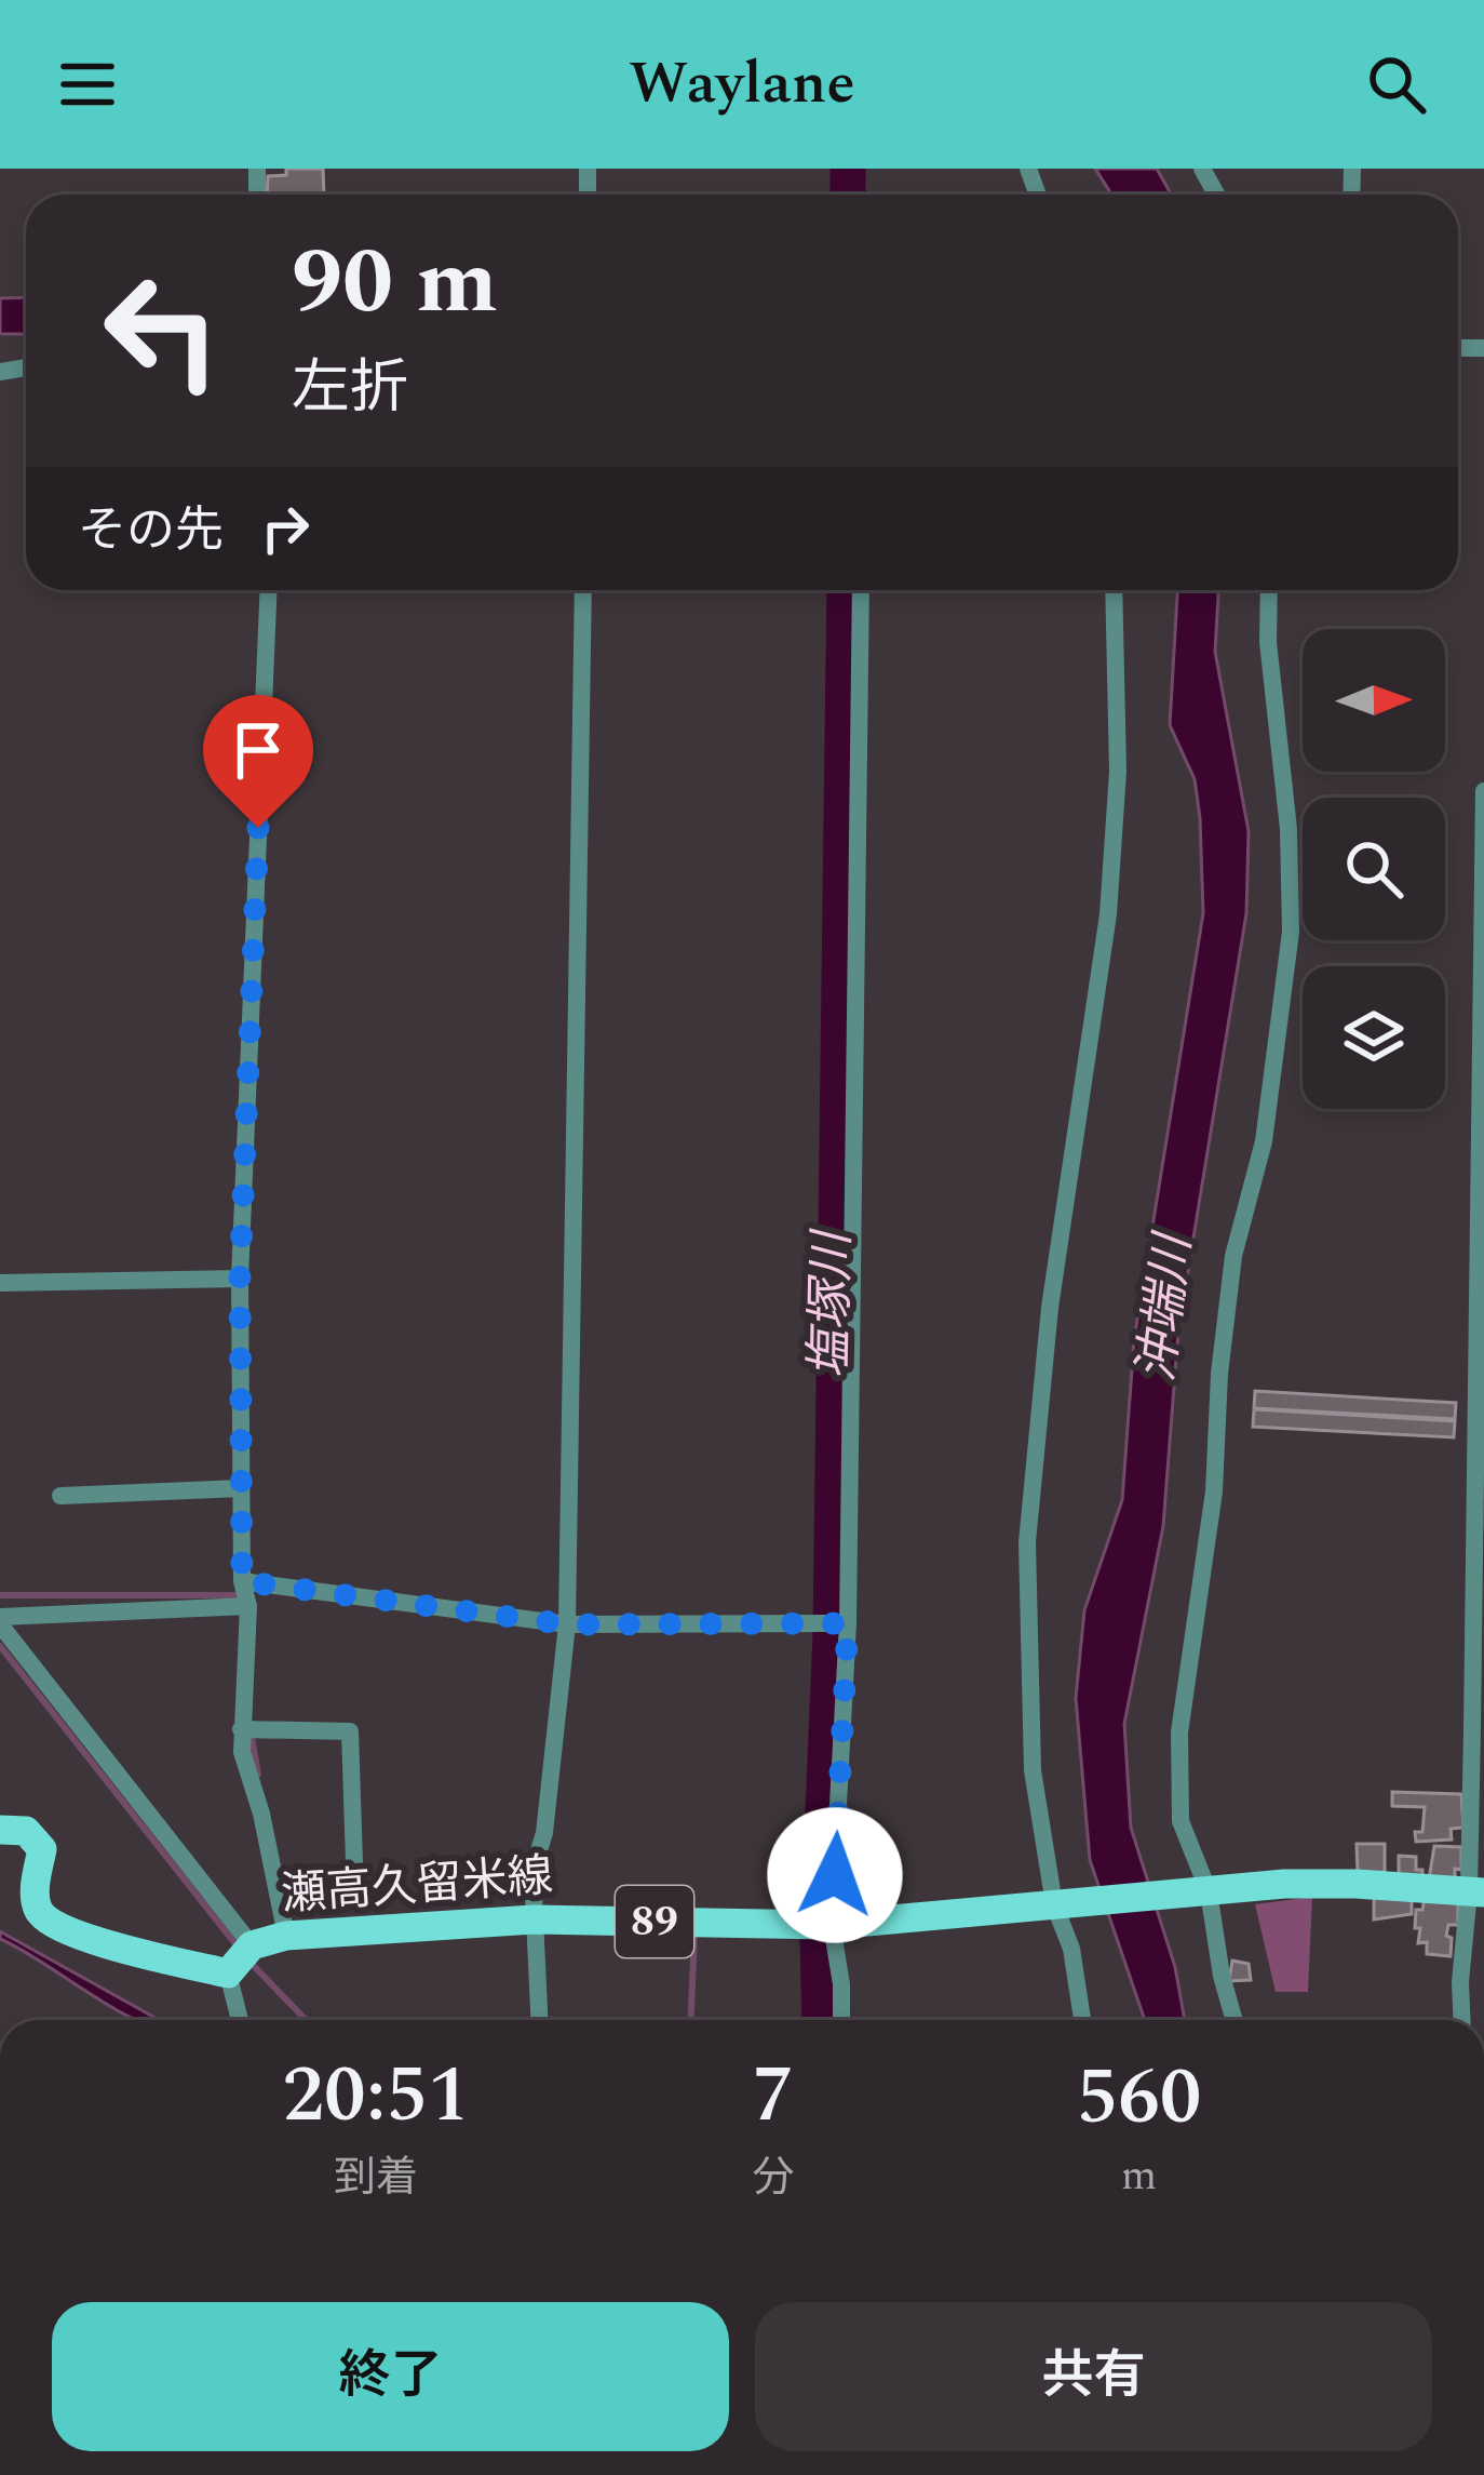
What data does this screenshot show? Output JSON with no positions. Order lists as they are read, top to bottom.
{
  "streets": {
    "main road": ["瀬高久留米線", "89"]
  },
  "water": ["塩塚川", "沖端川"],
  "north": "right",
  "page": {
    "header": "Waylane",
    "turn": ["90 m", "左折"],
    "then": "その先",
    "eta": [
      "20:51",
      "到着",
      "7",
      "分",
      "560",
      "m"
    ],
    "buttons": ["終了", "共有"]
  }
}
